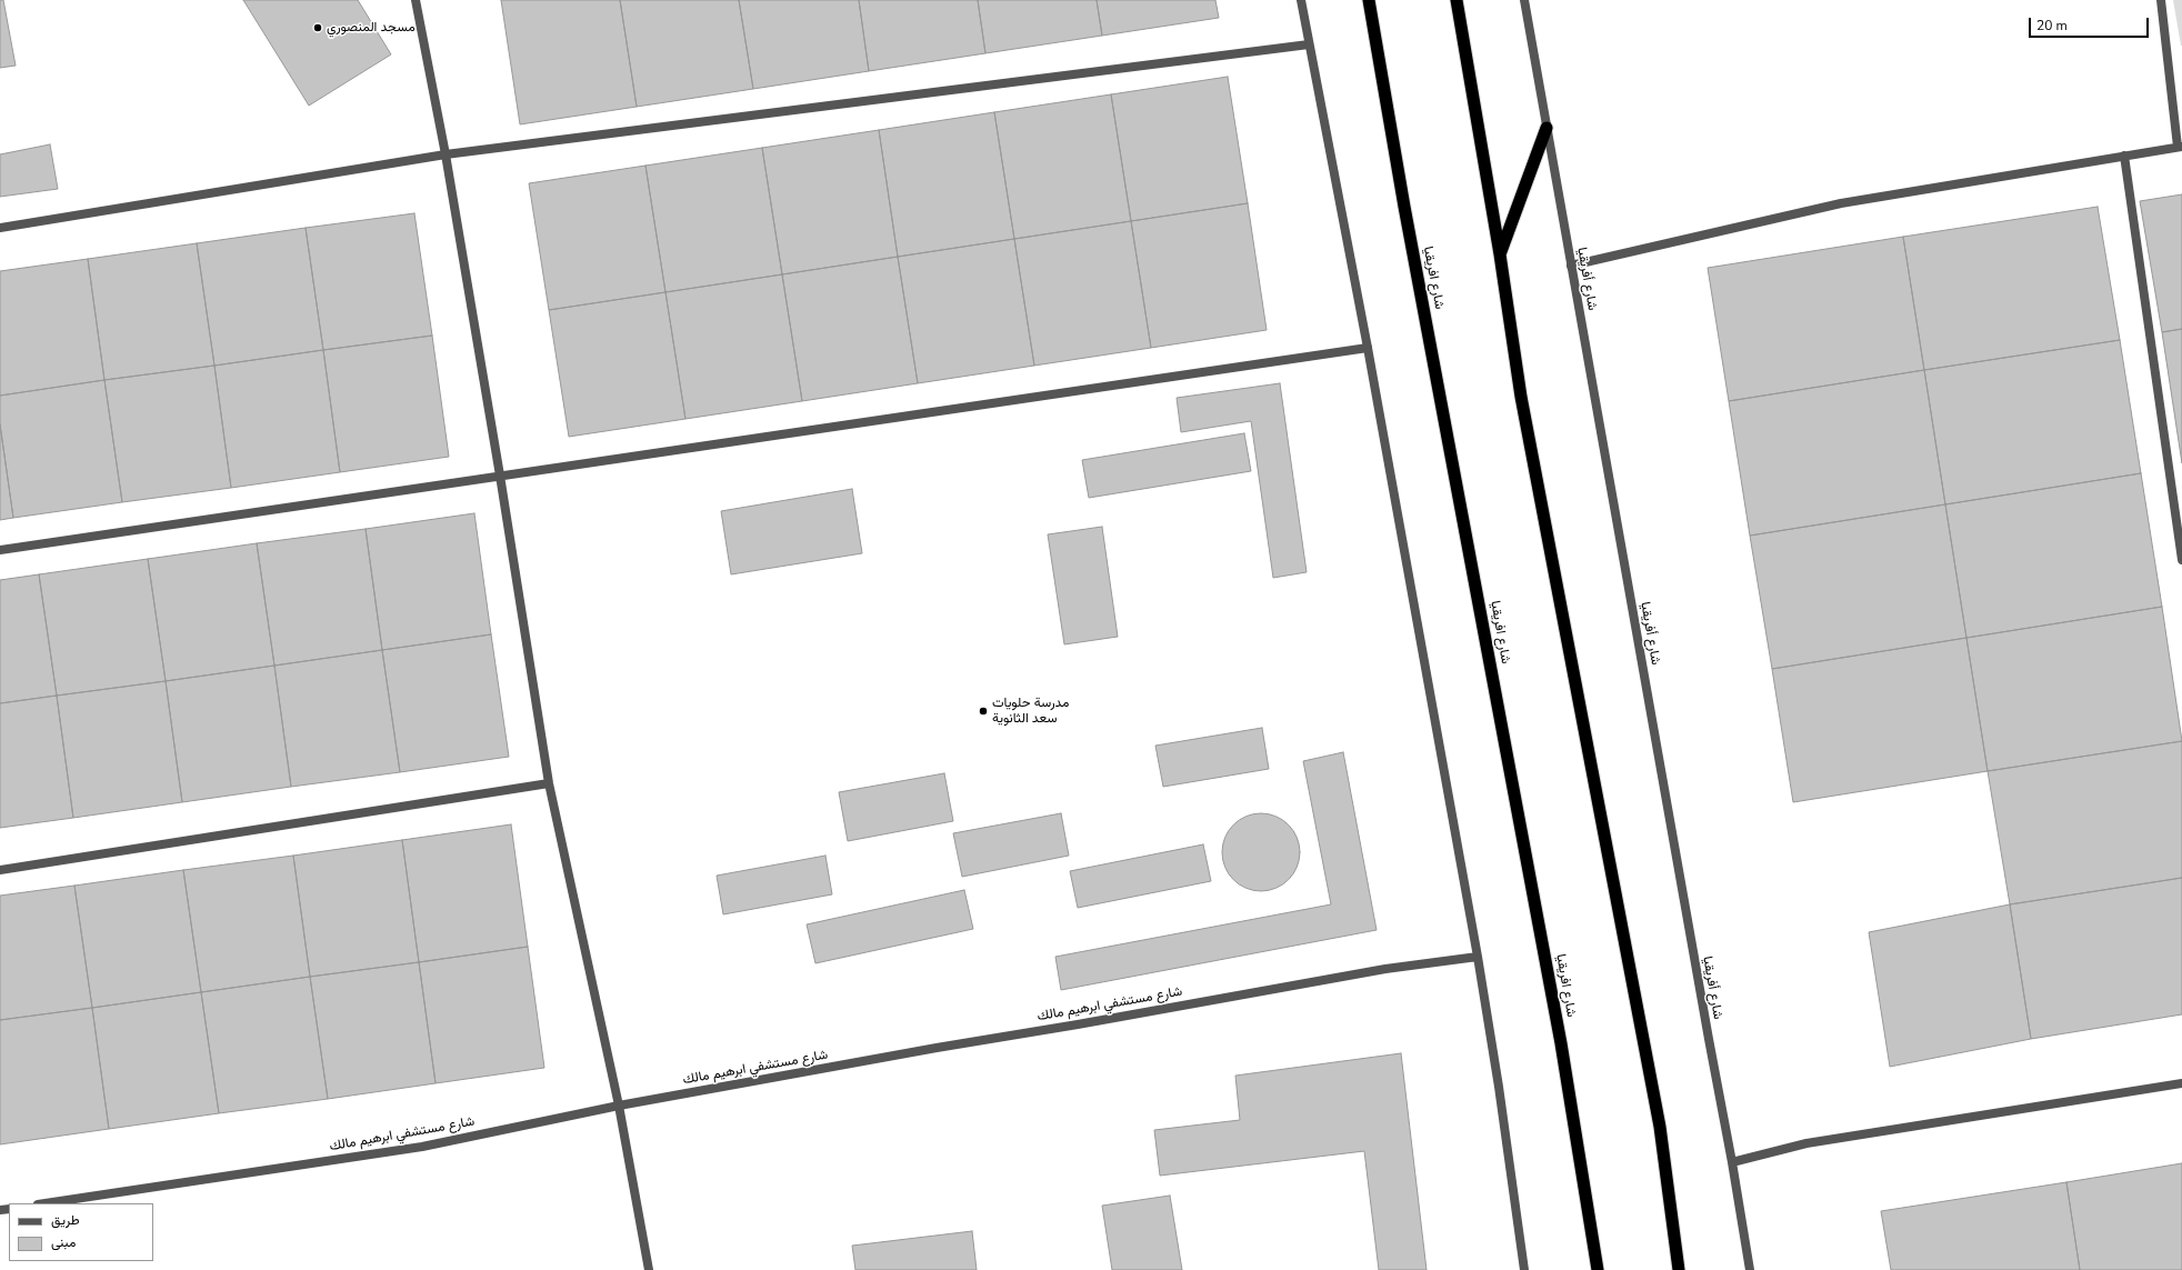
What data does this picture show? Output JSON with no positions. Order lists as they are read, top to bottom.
{
  "streets": {
    "highway": ["شارع افريقيا"],
    "street": ["شارع أفريقيا", "شارع مستشفي ابرهيم مالك"]
  },
  "places": ["مسجد المنصوري", "مدرسة حلويات سعد الثانوية"],
  "legend": ["طريق", "مبنى"],
  "scale_bar": "20 m"
}
